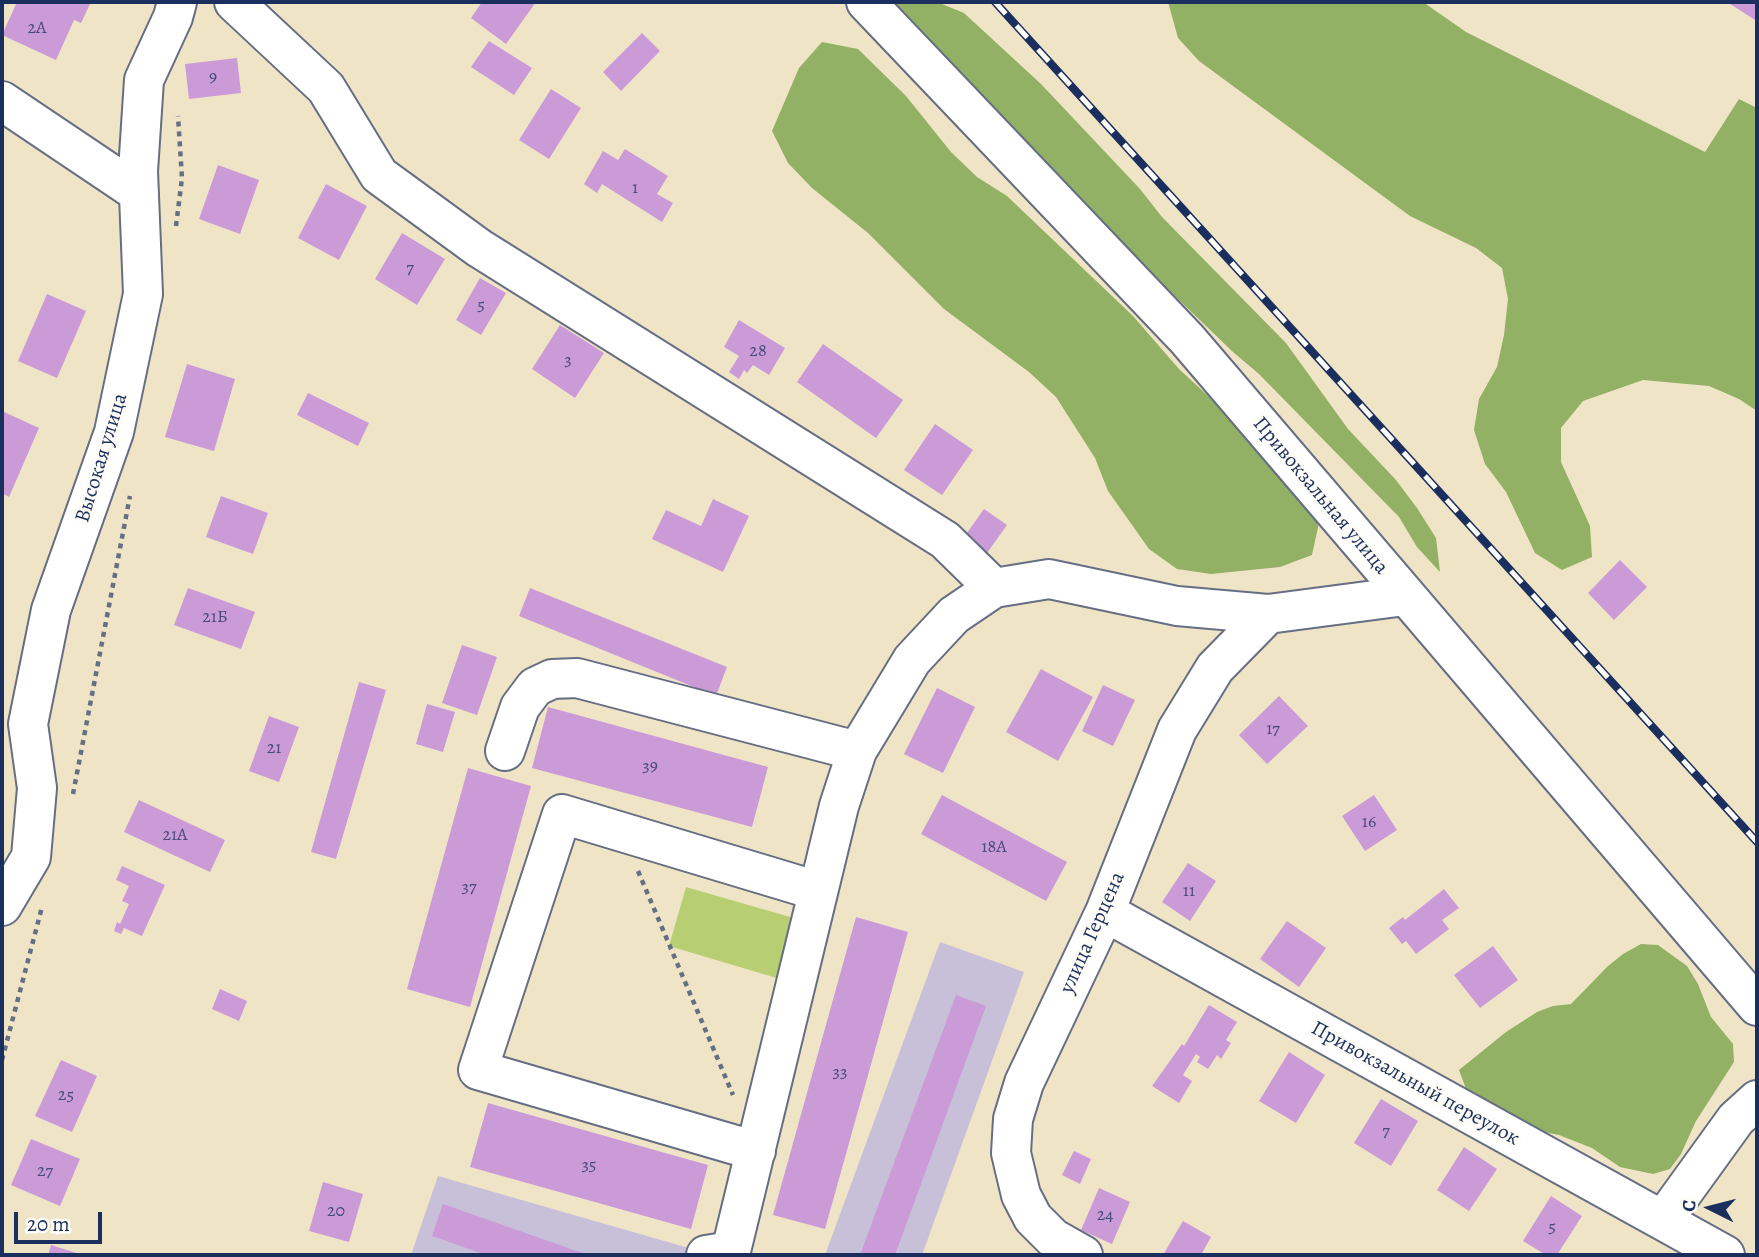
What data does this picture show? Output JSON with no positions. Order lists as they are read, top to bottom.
{
  "streets": {
    "street": [
      "Высокая улица",
      "Привокзальная улица",
      "улица Герцена",
      "Привокзальный переулок"
    ]
  },
  "crossings": [
    ["улица Герцена", "Привокзальный переулок"]
  ],
  "house_numbers": [
    "2А",
    "9",
    "1",
    "7",
    "5",
    "28",
    "3",
    "21Б",
    "17",
    "21",
    "39",
    "16",
    "21А",
    "18А",
    "37",
    "11",
    "33",
    "25",
    "7",
    "35",
    "27",
    "20",
    "24",
    "5"
  ],
  "scale_bar": "20 m",
  "north": "left"
}
